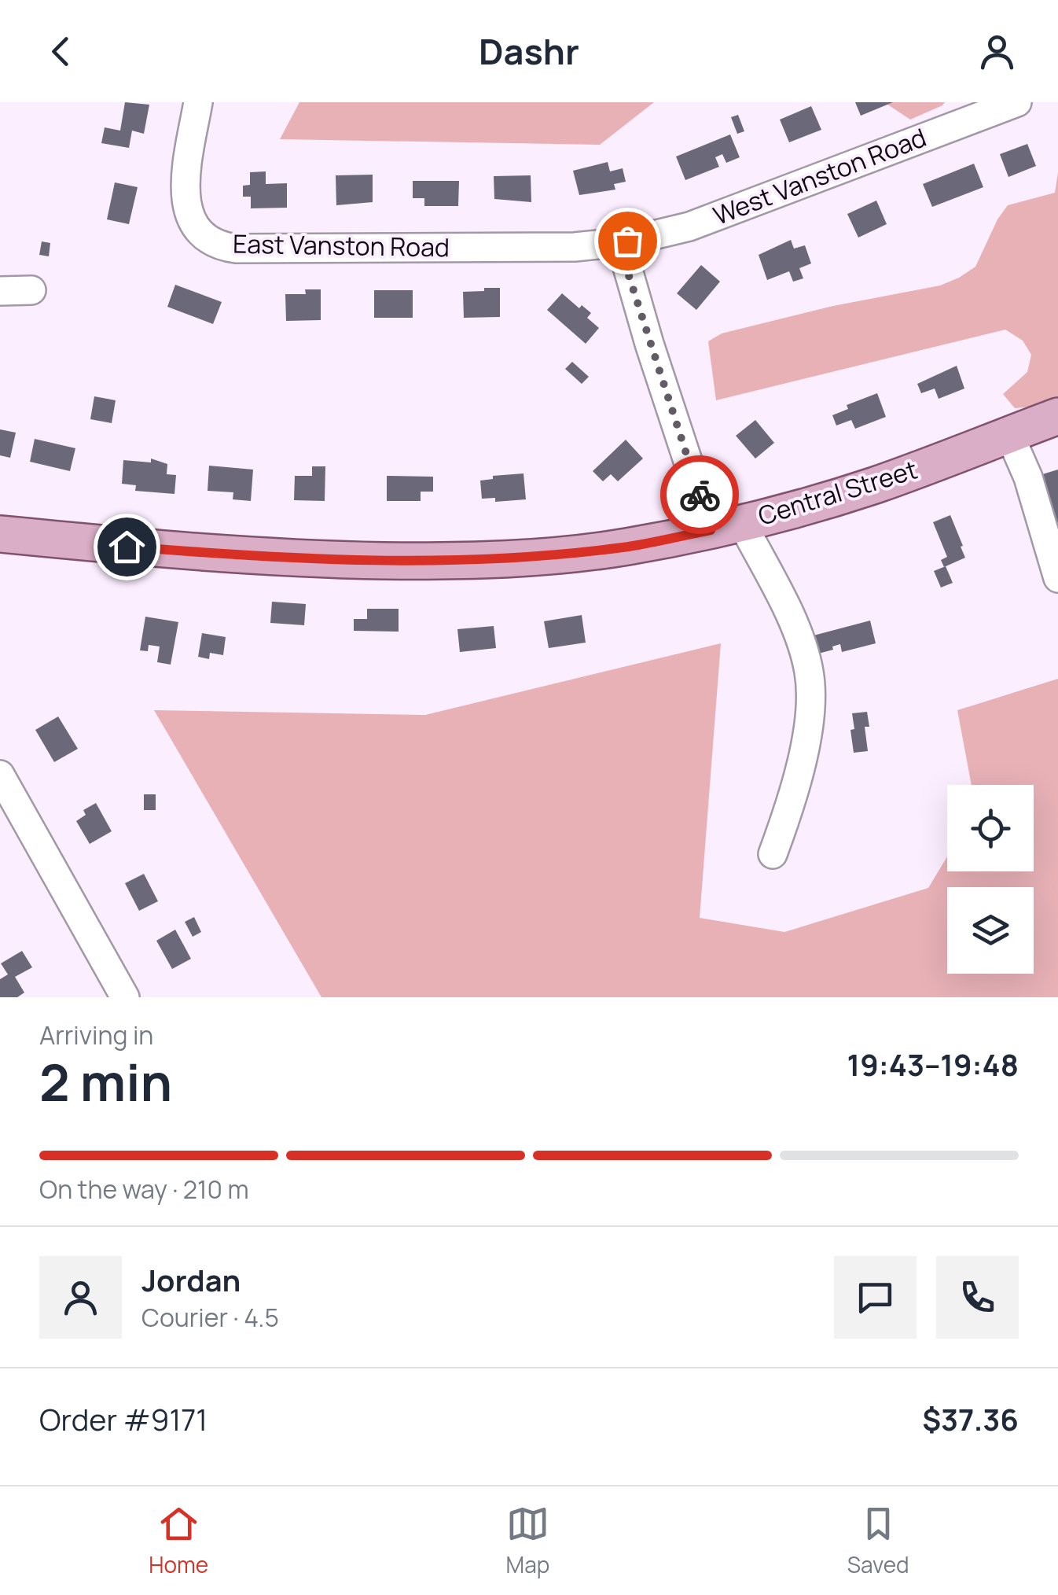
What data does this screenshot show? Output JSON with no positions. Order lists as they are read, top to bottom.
{
  "streets": {
    "main road": ["Central Street"],
    "street": ["West Vanston Road", "East Vanston Road"]
  },
  "crossings": [
    ["West Vanston Road", "East Vanston Road"]
  ],
  "page": {
    "header": "Dashr",
    "heading": ["2 min", "Arriving in", "19:43–19:48"],
    "panel": [
      "Jordan",
      "Courier · 4.5",
      "Order #9171",
      "$37.36"
    ],
    "bar": "On the way · 210 m",
    "tabs": ["Home", "Map", "Saved"]
  }
}
